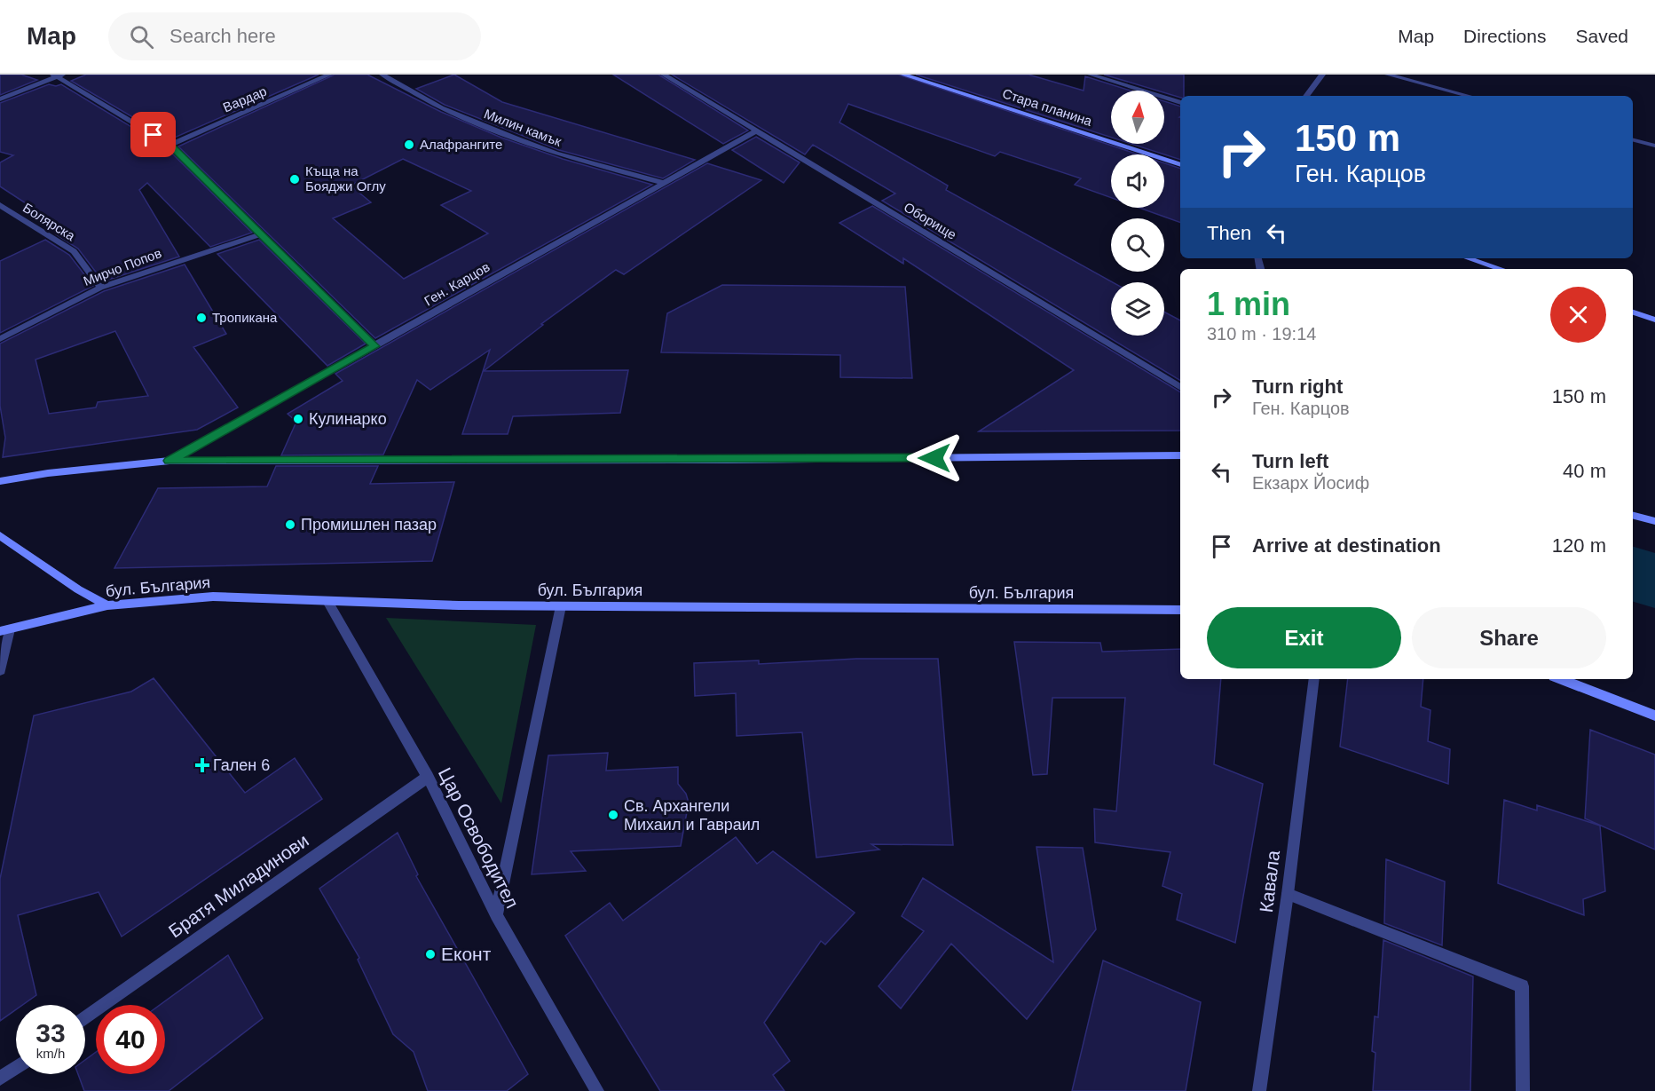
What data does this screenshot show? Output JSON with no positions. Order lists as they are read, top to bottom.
{
  "streets": {
    "street": [
      "Вардар",
      "Стара планина",
      "Милин камък",
      "Оборище",
      "Болярска",
      "Мирчо Попов",
      "Ген. Карцов",
      "бул. България",
      "Цар Освободител",
      "Кавала",
      "Братя Миладинови"
    ]
  },
  "crossings": [
    ["Милин камък", "Ген. Карцов"],
    ["Оборище", "Ген. Карцов"],
    ["Болярска", "Мирчо Попов"],
    ["бул. България", "Цар Освободител"],
    ["Цар Освободител", "Братя Миладинови"]
  ],
  "places": {
    "other": [
      "Алафрангите",
      "Къща на Бояджи Оглу",
      "Тропикана",
      "Кулинарко",
      "Промишлен пазар",
      "Св. Архангели Михаил и Гавраил",
      "Еконт"
    ],
    "health": ["Гален 6"]
  },
  "north": "top",
  "page": {
    "header": "Map",
    "search": "Search here",
    "nav": ["Map", "Directions", "Saved"],
    "turn": ["150 m", "Ген. Карцов"],
    "then": "Then",
    "heading": ["1 min", "310 m · 19:14"],
    "list": [
      {
        "name": "Turn right",
        "note": "Ген. Карцов",
        "value": "150 m"
      },
      {
        "name": "Turn left",
        "note": "Екзарх Йосиф",
        "value": "40 m"
      },
      {
        "name": "Arrive at destination",
        "value": "120 m"
      }
    ],
    "buttons": ["Exit", "Share"],
    "speed": "33 km/h",
    "limit": "40"
  }
}
